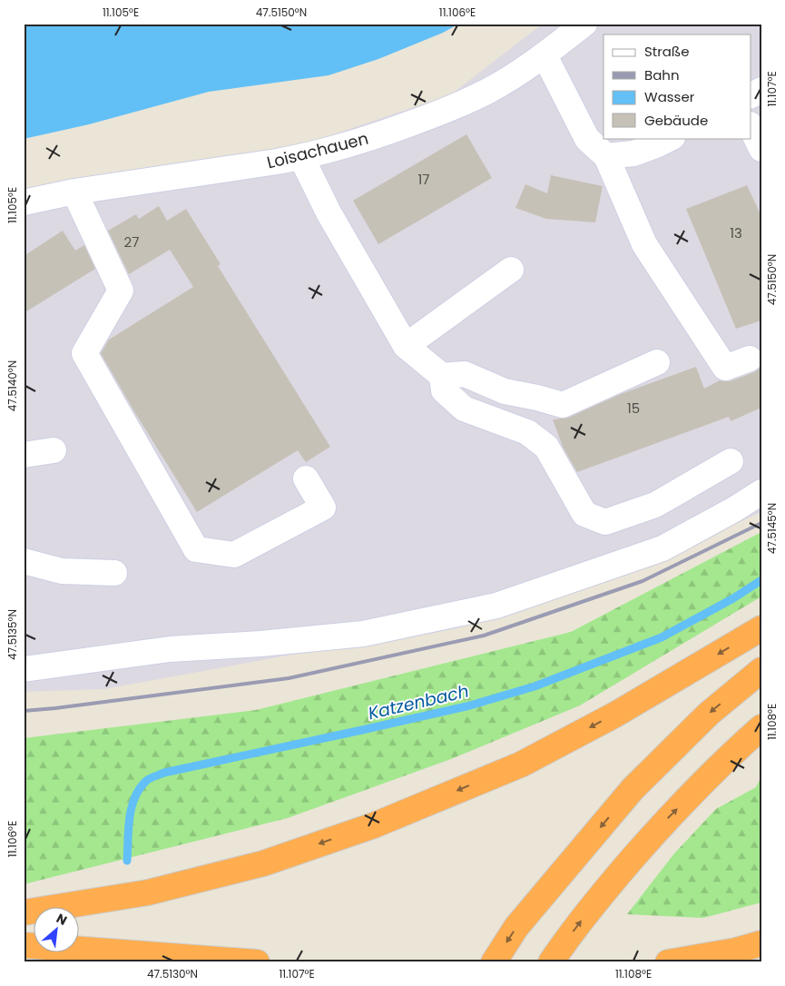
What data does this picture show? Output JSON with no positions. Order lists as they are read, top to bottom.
{
  "streets": {
    "street": ["Loisachauen"]
  },
  "water": ["Katzenbach"],
  "house_numbers": [
    "17",
    "13",
    "27",
    "15"
  ],
  "legend": [
    "Straße",
    "Bahn",
    "Wasser",
    "Gebäude"
  ],
  "north": "top right",
  "coordinates": [
    "11.105°E",
    "47.5150°N",
    "11.106°E",
    "11.107°E",
    "47.5140°N",
    "47.5145°N",
    "47.5135°N",
    "11.108°E",
    "47.5130°N"
  ]
}
